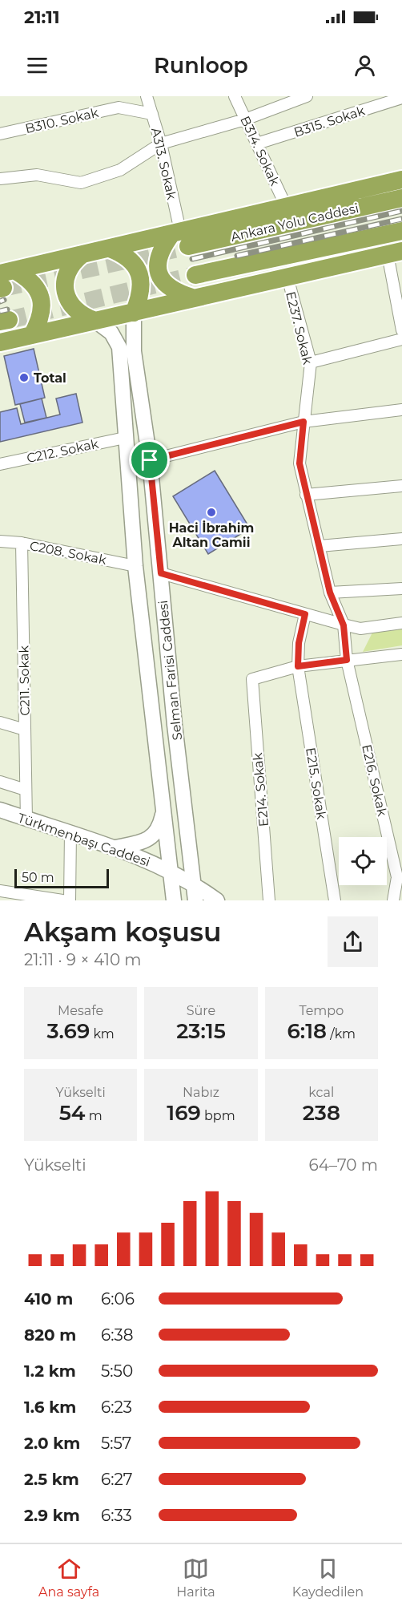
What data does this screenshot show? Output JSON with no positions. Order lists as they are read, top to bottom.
{
  "streets": {
    "highway": ["Ankara Yolu Caddesi"],
    "main road": ["Selman Farisi Caddesi", "Türkmenbaşı Caddesi"],
    "street": [
      "B310. Sokak",
      "B315. Sokak",
      "B314. Sokak",
      "A313. Sokak",
      "E237. Sokak",
      "C212. Sokak",
      "C208. Sokak",
      "C211. Sokak",
      "E216. Sokak",
      "E215. Sokak",
      "E214. Sokak"
    ]
  },
  "crossings": [
    ["B310. Sokak", "A313. Sokak"],
    ["B315. Sokak", "B314. Sokak"],
    ["A313. Sokak", "Ankara Yolu Caddesi"],
    ["E237. Sokak", "E216. Sokak"],
    ["C212. Sokak", "Selman Farisi Caddesi"],
    ["C208. Sokak", "Selman Farisi Caddesi"],
    ["C208. Sokak", "C211. Sokak"],
    ["Selman Farisi Caddesi", "Türkmenbaşı Caddesi"],
    ["C211. Sokak", "Türkmenbaşı Caddesi"],
    ["E215. Sokak", "E214. Sokak"]
  ],
  "places": ["Total", "Haci İbrahim Altan Camii"],
  "scale_bar": "50 m",
  "page": {
    "status": "21:11",
    "header": "Runloop",
    "scale": "50 m",
    "heading": ["Akşam koşusu", "21:11 · 9 × 410 m"],
    "stats": [
      ["Mesafe", "3.69 km"],
      ["Süre", "23:15"],
      ["Tempo", "6:18 /km"],
      ["Yükselti", "54 m"],
      ["Nabız", "169 bpm"],
      ["kcal", "238"]
    ],
    "chart": ["Yükselti", "64–70 m"],
    "list": [
      {
        "name": "410 m",
        "note": "6:06"
      },
      {
        "name": "820 m",
        "note": "6:38"
      },
      {
        "name": "1.2 km",
        "note": "5:50"
      },
      {
        "name": "1.6 km",
        "note": "6:23"
      },
      {
        "name": "2.0 km",
        "note": "5:57"
      },
      {
        "name": "2.5 km",
        "note": "6:27"
      },
      {
        "name": "2.9 km",
        "note": "6:33"
      }
    ],
    "tabs": ["Ana sayfa", "Harita", "Kaydedilen"]
  }
}
